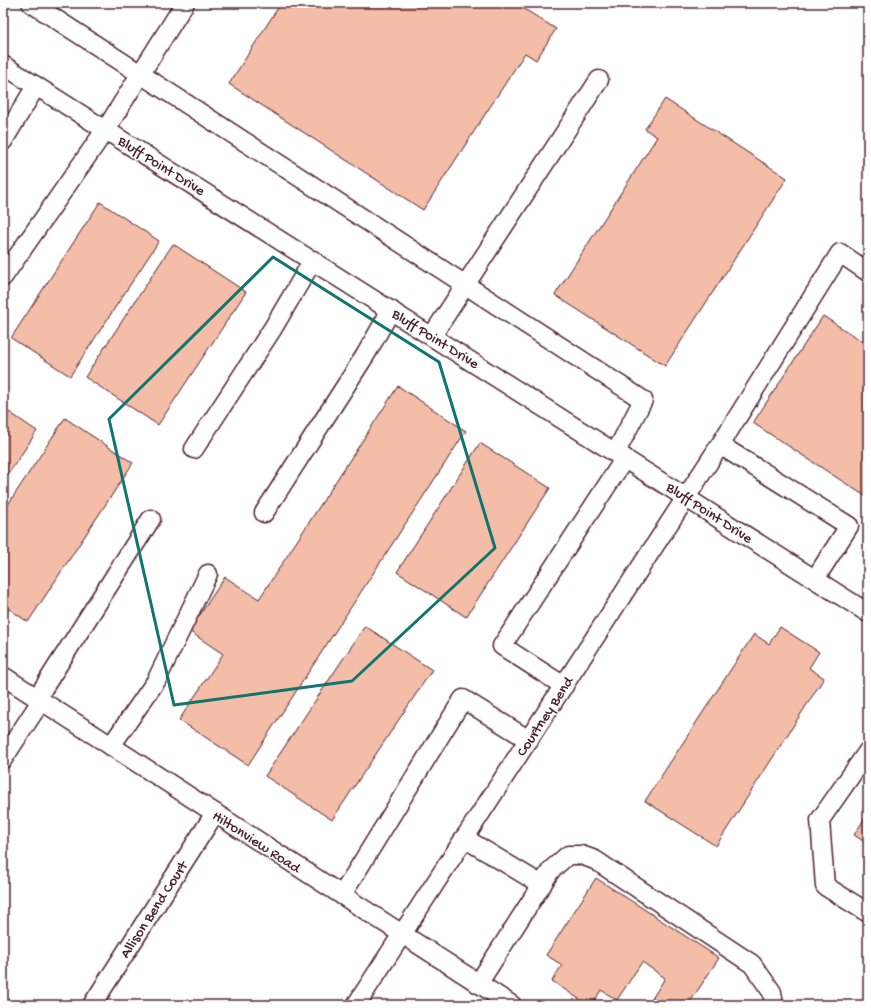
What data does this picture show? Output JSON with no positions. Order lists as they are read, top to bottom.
{
  "streets": {
    "street": [
      "Bluff Point Drive",
      "Courtney Bend",
      "Hiltonview Road",
      "Allison Bend Court"
    ]
  },
  "crossings": [
    ["Bluff Point Drive", "Courtney Bend"],
    ["Courtney Bend", "Hiltonview Road"],
    ["Hiltonview Road", "Allison Bend Court"]
  ]
}
